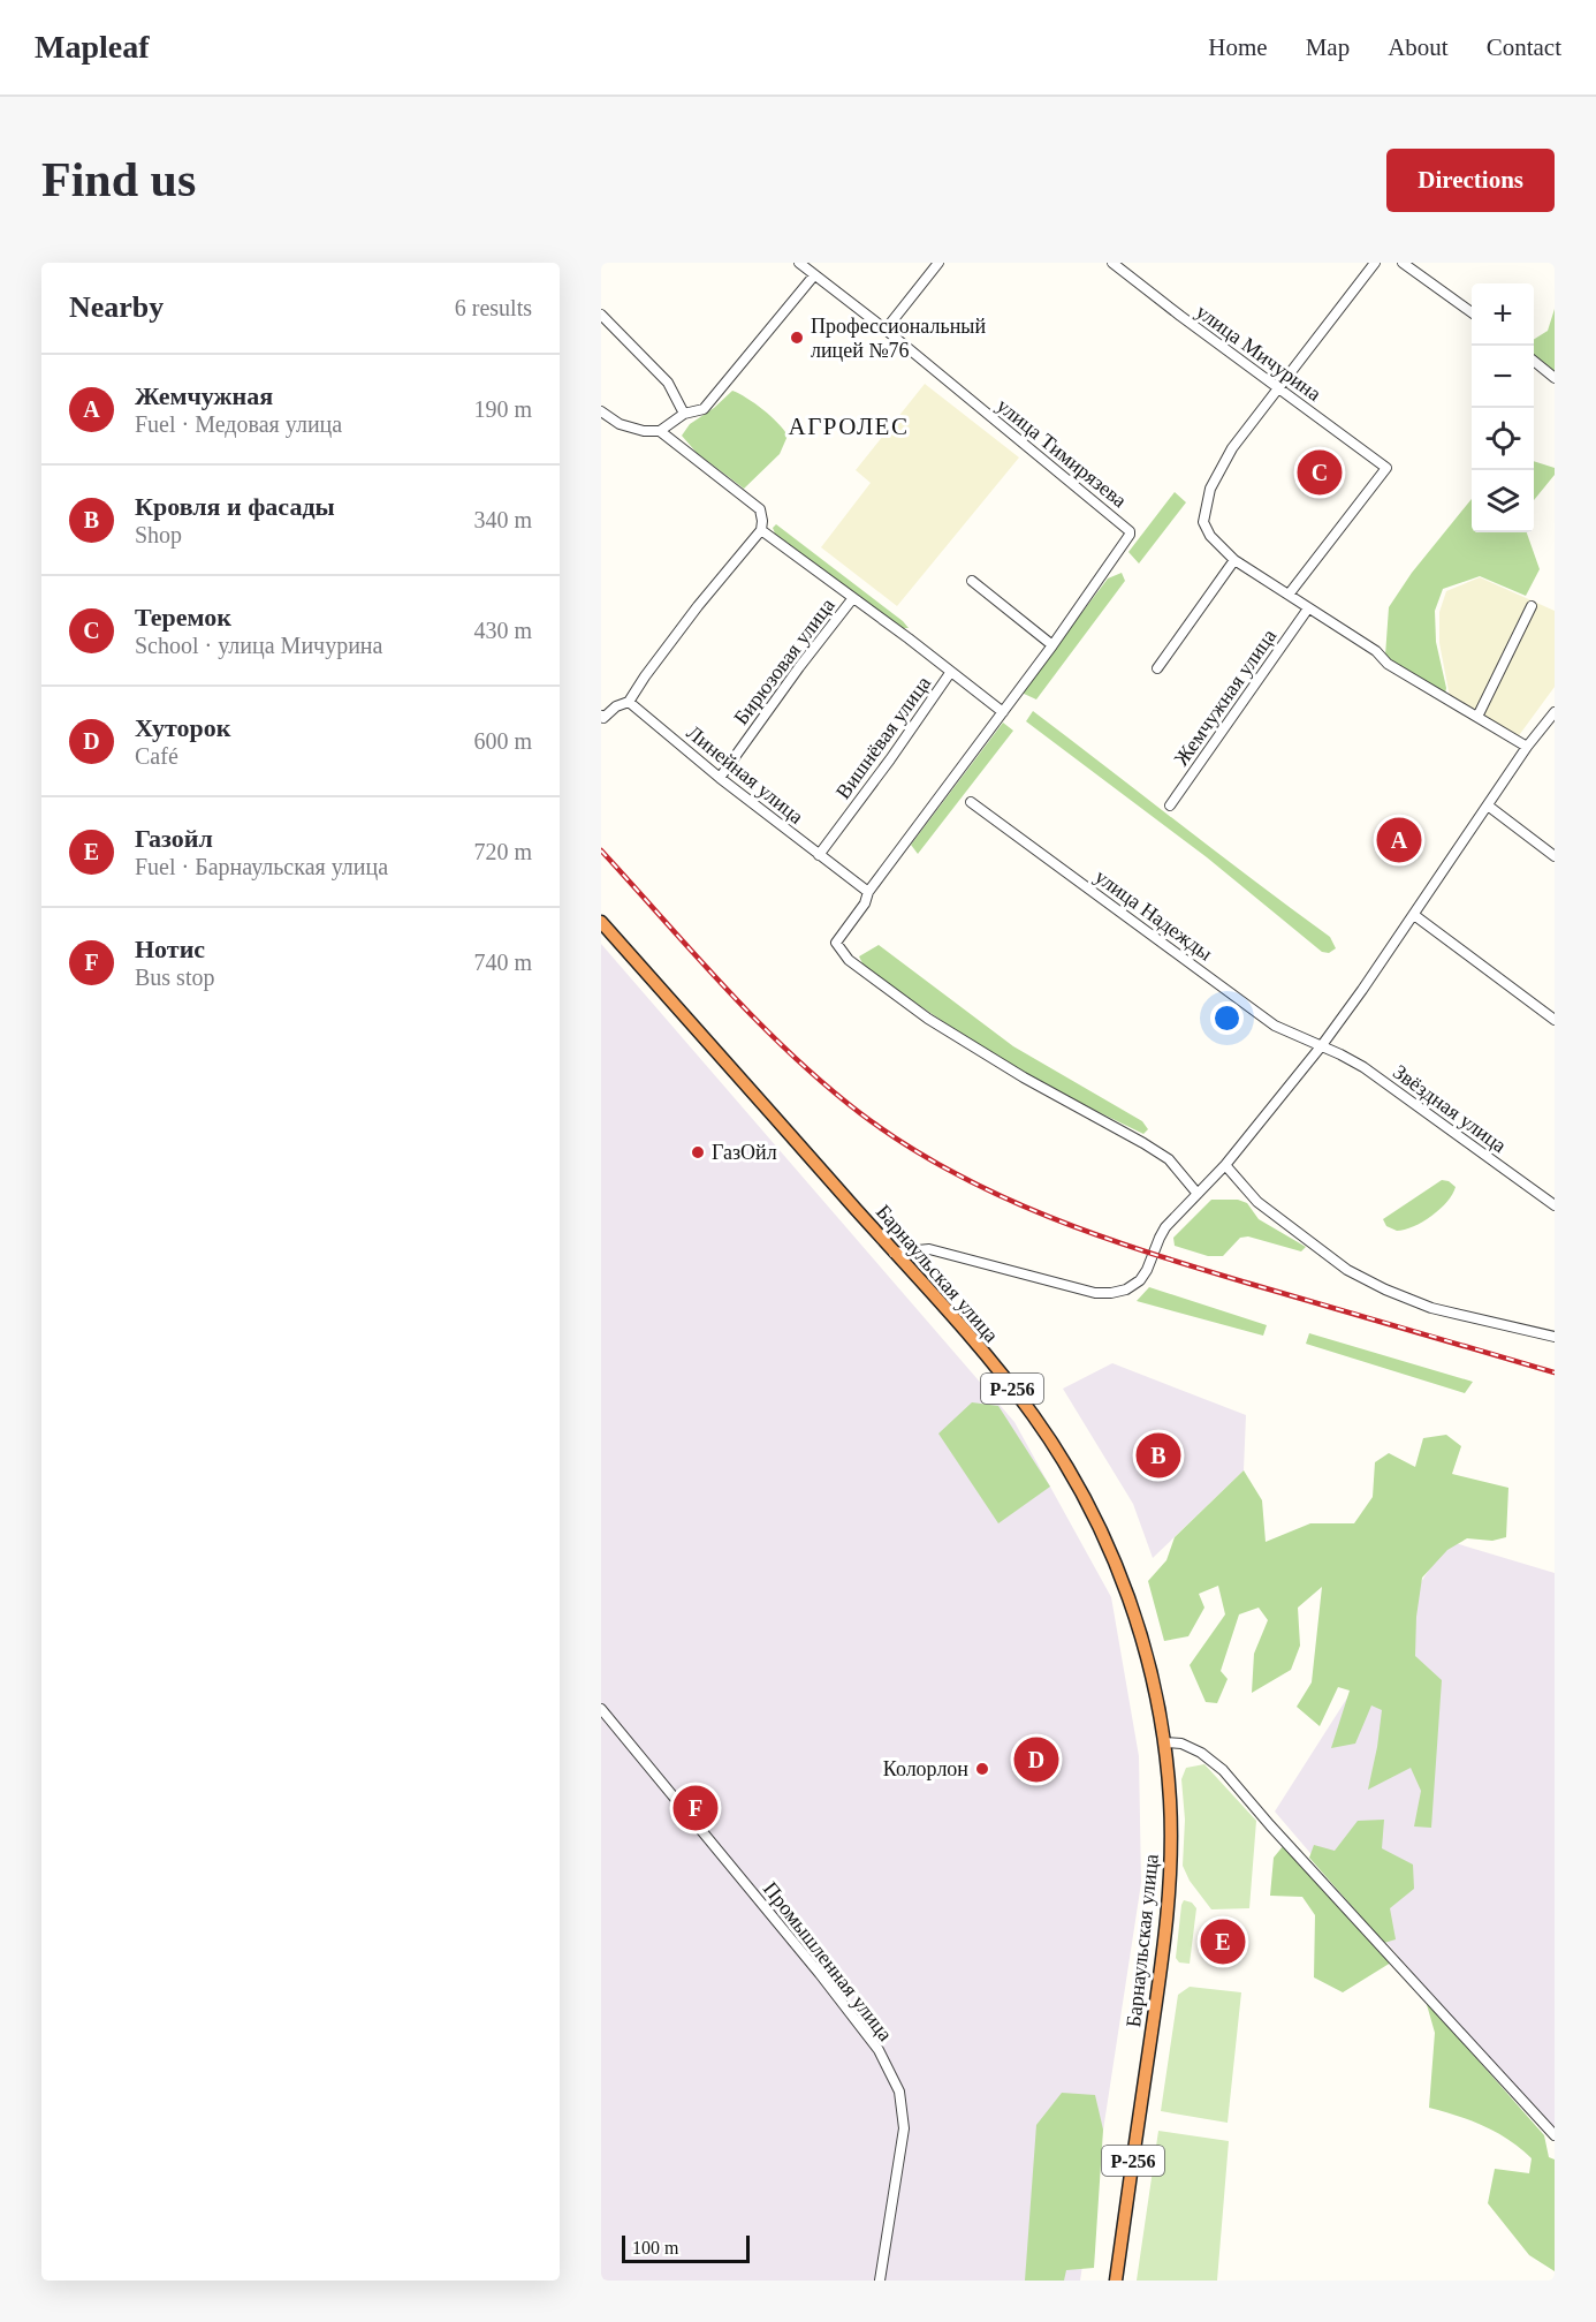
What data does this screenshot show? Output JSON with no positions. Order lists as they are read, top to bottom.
{
  "streets": {
    "highway": ["Барнаульская улица", "Р-256"],
    "street": [
      "улица Мичурина",
      "улица Тимирязева",
      "Бирюзовая улица",
      "Жемчужная улица",
      "Вишнёвая улица",
      "Линейная улица",
      "улица Надежды",
      "Звёздная улица",
      "Промышленная улица"
    ]
  },
  "crossings": [
    ["улица Тимирязева", "Линейная улица"],
    ["Бирюзовая улица", "Линейная улица"],
    ["Вишнёвая улица", "Линейная улица"],
    ["улица Надежды", "Звёздная улица"]
  ],
  "districts": ["АГРОЛЕС"],
  "places": ["Профессиональный лицей №76", "ГазОйл", "Колорлон"],
  "scale_bar": "100 m",
  "page": {
    "header": "Mapleaf",
    "nav": [
      "Home",
      "Map",
      "About",
      "Contact"
    ],
    "buttons": "Directions",
    "title": "Find us",
    "heading": ["Nearby", "6 results"],
    "map_buttons": ["+", "−"],
    "list": [
      {
        "mark": "A",
        "name": "Жемчужная",
        "note": "Fuel · Медовая улица",
        "value": "190 m"
      },
      {
        "mark": "B",
        "name": "Кровля и фасады",
        "note": "Shop",
        "value": "340 m"
      },
      {
        "mark": "C",
        "name": "Теремок",
        "note": "School · улица Мичурина",
        "value": "430 m"
      },
      {
        "mark": "D",
        "name": "Хуторок",
        "note": "Café",
        "value": "600 m"
      },
      {
        "mark": "E",
        "name": "Газойл",
        "note": "Fuel · Барнаульская улица",
        "value": "720 m"
      },
      {
        "mark": "F",
        "name": "Нотис",
        "note": "Bus stop",
        "value": "740 m"
      }
    ],
    "pins": [
      "C",
      "A",
      "B",
      "D",
      "F",
      "E"
    ],
    "scale": "100 m"
  }
}
